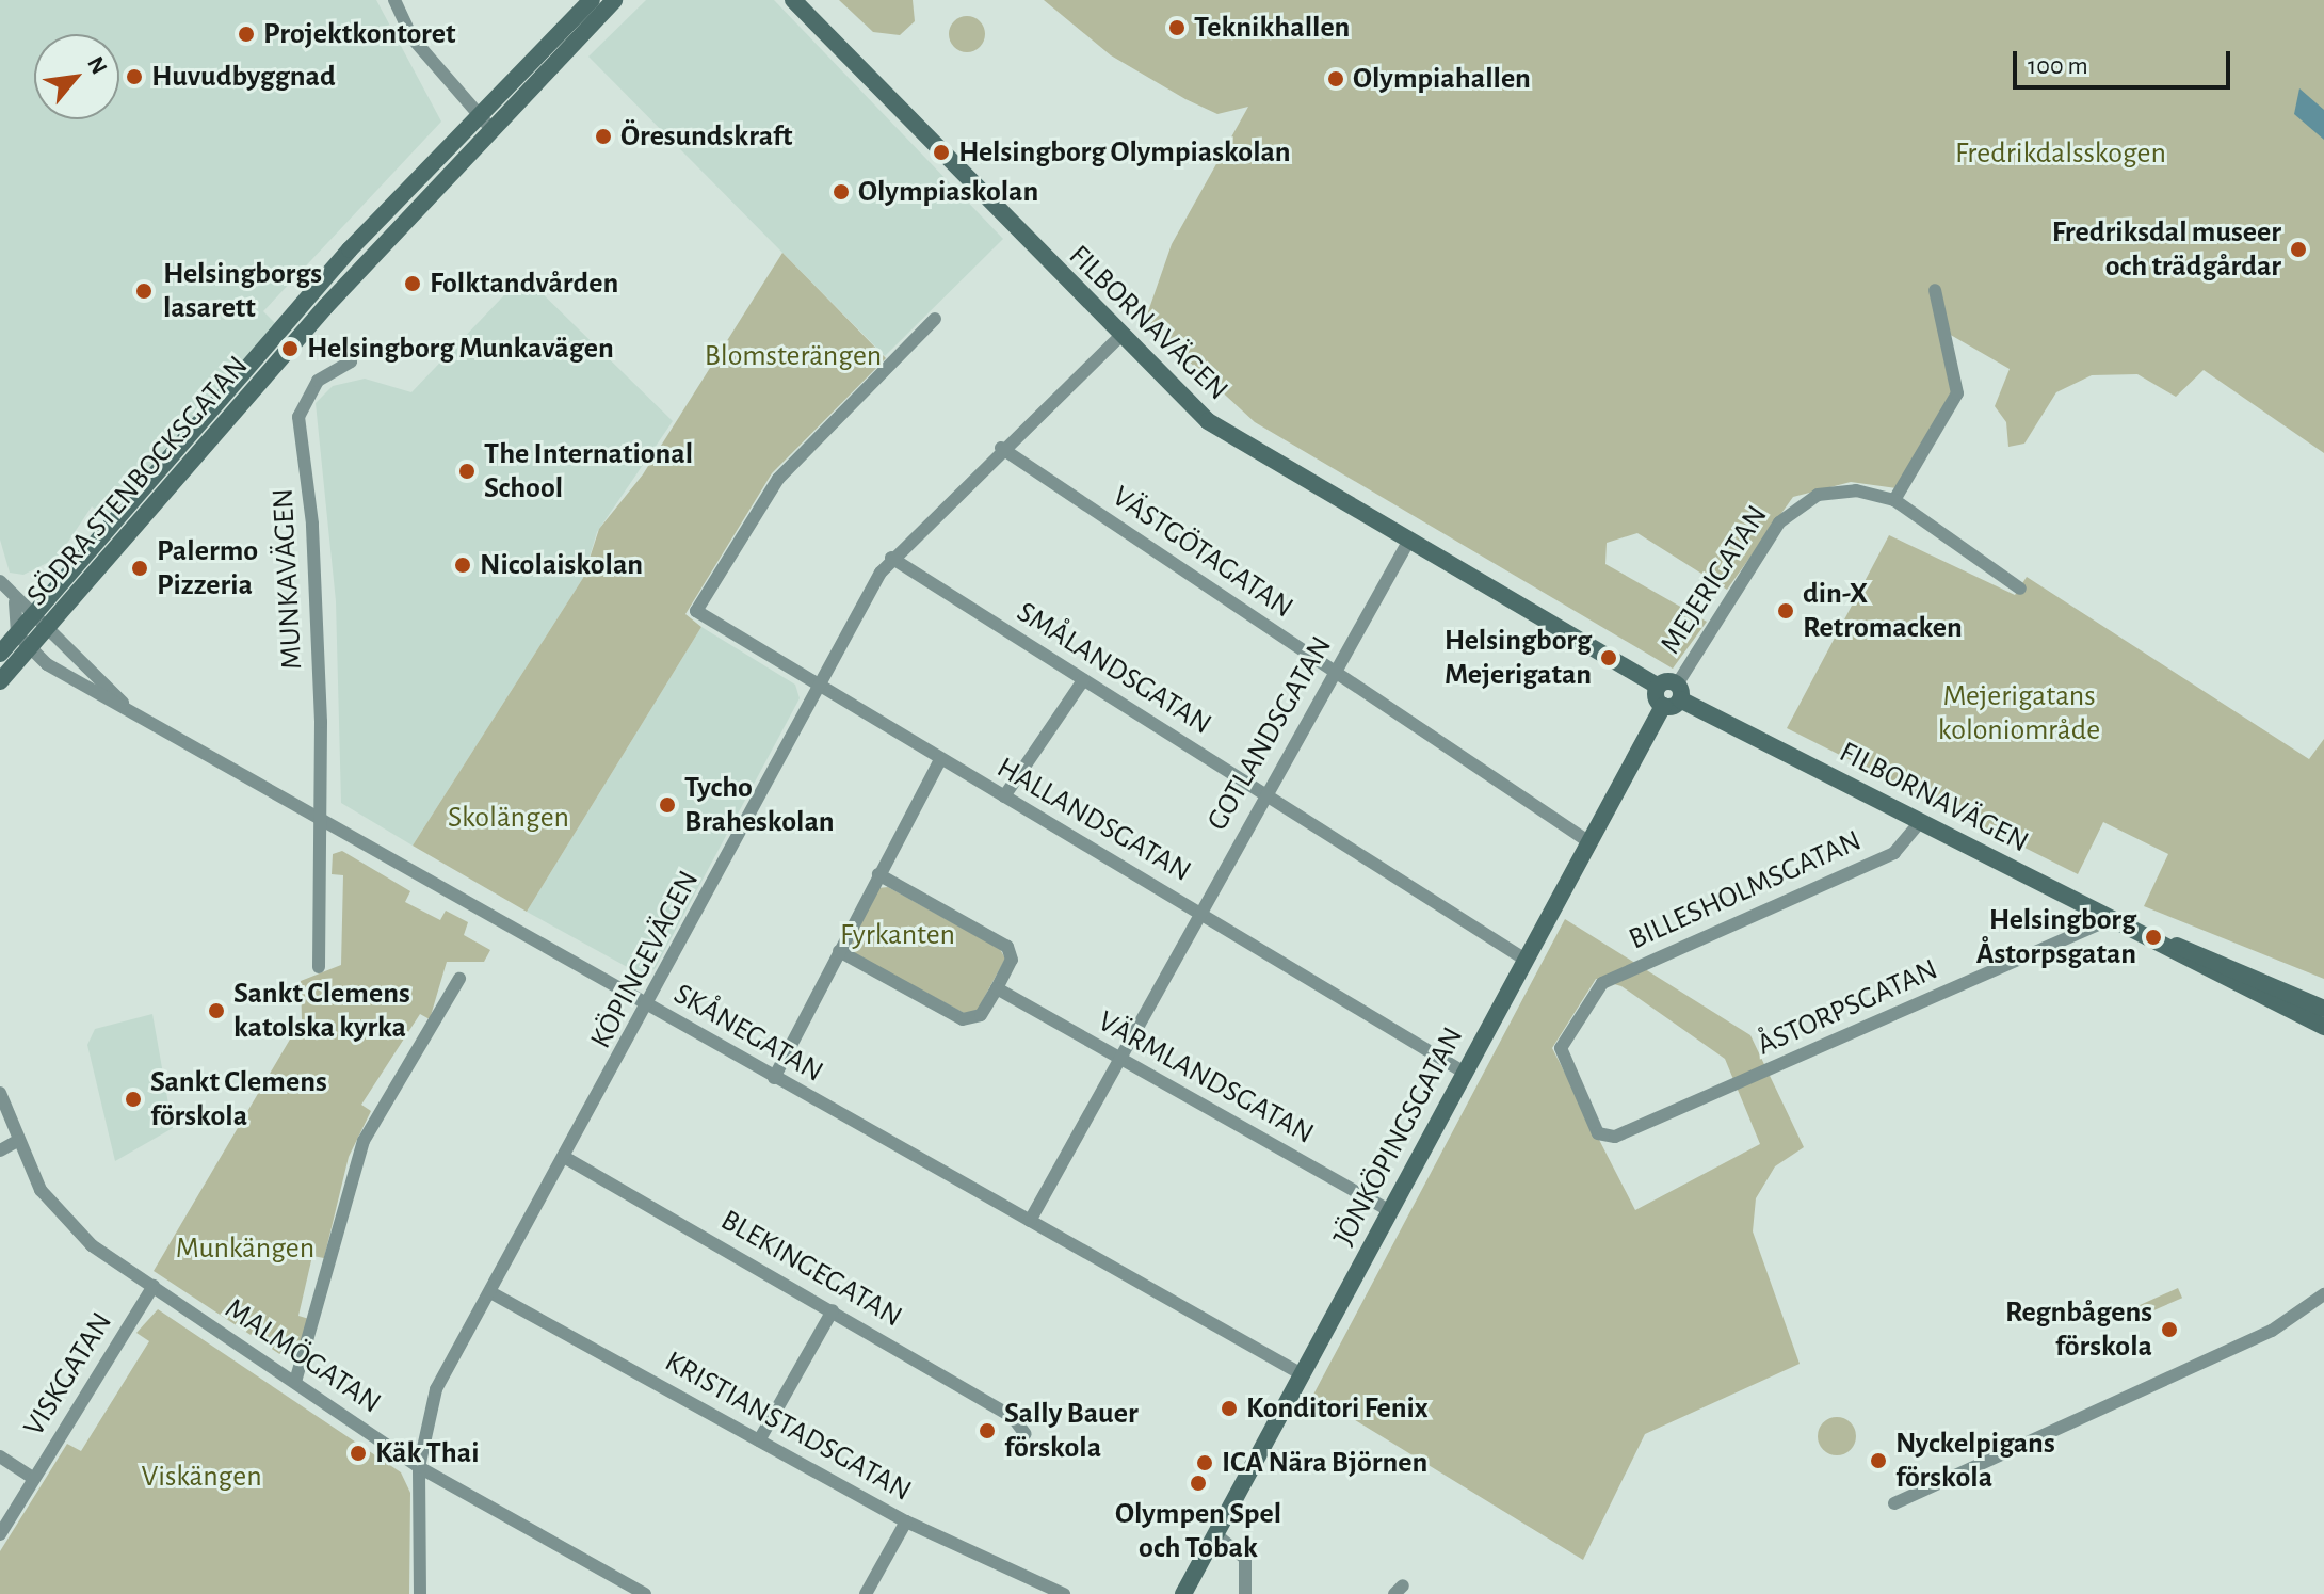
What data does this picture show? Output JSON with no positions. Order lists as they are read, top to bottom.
{
  "streets": {
    "street": [
      "FILBORNAVÄGEN",
      "SÖDRA STENBOCKSGATAN",
      "VÄSTGÖTAGATAN",
      "MUNKAVÄGEN",
      "MEJERIGATAN",
      "SMÅLANDSGATAN",
      "GOTLANDSGATAN",
      "HALLANDSGATAN",
      "BILLESHOLMSGATAN",
      "KÖPINGEVÄGEN",
      "ÅSTORPSGATAN",
      "SKÅNEGATAN",
      "VÄRMLANDSGATAN",
      "JÖNKÖPINGSGATAN",
      "BLEKINGEGATAN",
      "MALMÖGATAN",
      "VISKGATAN",
      "KRISTIANSTADSGATAN"
    ]
  },
  "crossings": [
    ["FILBORNAVÄGEN", "MEJERIGATAN"],
    ["FILBORNAVÄGEN", "GOTLANDSGATAN"],
    ["FILBORNAVÄGEN", "BILLESHOLMSGATAN"],
    ["FILBORNAVÄGEN", "KÖPINGEVÄGEN"],
    ["FILBORNAVÄGEN", "ÅSTORPSGATAN"],
    ["SÖDRA STENBOCKSGATAN", "SKÅNEGATAN"],
    ["VÄSTGÖTAGATAN", "GOTLANDSGATAN"],
    ["VÄSTGÖTAGATAN", "KÖPINGEVÄGEN"],
    ["VÄSTGÖTAGATAN", "JÖNKÖPINGSGATAN"],
    ["MUNKAVÄGEN", "SKÅNEGATAN"],
    ["SMÅLANDSGATAN", "GOTLANDSGATAN"],
    ["SMÅLANDSGATAN", "KÖPINGEVÄGEN"],
    ["SMÅLANDSGATAN", "JÖNKÖPINGSGATAN"],
    ["GOTLANDSGATAN", "HALLANDSGATAN"],
    ["GOTLANDSGATAN", "SKÅNEGATAN"],
    ["GOTLANDSGATAN", "VÄRMLANDSGATAN"],
    ["HALLANDSGATAN", "KÖPINGEVÄGEN"],
    ["HALLANDSGATAN", "JÖNKÖPINGSGATAN"],
    ["BILLESHOLMSGATAN", "ÅSTORPSGATAN"],
    ["KÖPINGEVÄGEN", "SKÅNEGATAN"],
    ["KÖPINGEVÄGEN", "BLEKINGEGATAN"],
    ["KÖPINGEVÄGEN", "MALMÖGATAN"],
    ["KÖPINGEVÄGEN", "KRISTIANSTADSGATAN"],
    ["SKÅNEGATAN", "JÖNKÖPINGSGATAN"],
    ["VÄRMLANDSGATAN", "JÖNKÖPINGSGATAN"],
    ["MALMÖGATAN", "VISKGATAN"]
  ],
  "parks": [
    "Fredrikdalsskogen",
    "Blomsterängen",
    "Mejerigatans koloniområde",
    "Skolängen",
    "Fyrkanten",
    "Munkängen",
    "Viskängen"
  ],
  "places": [
    "Teknikhallen",
    "Projektkontoret",
    "Huvudbyggnad",
    "Olympiahallen",
    "Öresundskraft",
    "Helsingborg Olympiaskolan",
    "Olympiaskolan",
    "Fredriksdal museer och trädgårdar",
    "Folktandvården",
    "Helsingborgs lasarett",
    "Helsingborg Munkavägen",
    "The International School",
    "Nicolaiskolan",
    "Palermo Pizzeria",
    "din-X Retromacken",
    "Helsingborg Mejerigatan",
    "Tycho Braheskolan",
    "Helsingborg Åstorpsgatan",
    "Sankt Clemens katolska kyrka",
    "Sankt Clemens förskola",
    "Regnbågens förskola",
    "Konditori Fenix",
    "Sally Bauer förskola",
    "Käk Thai",
    "Nyckelpigans förskola",
    "ICA Nära Björnen",
    "Olympen Spel och Tobak"
  ],
  "scale_bar": "100 m",
  "north": "top right"
}
